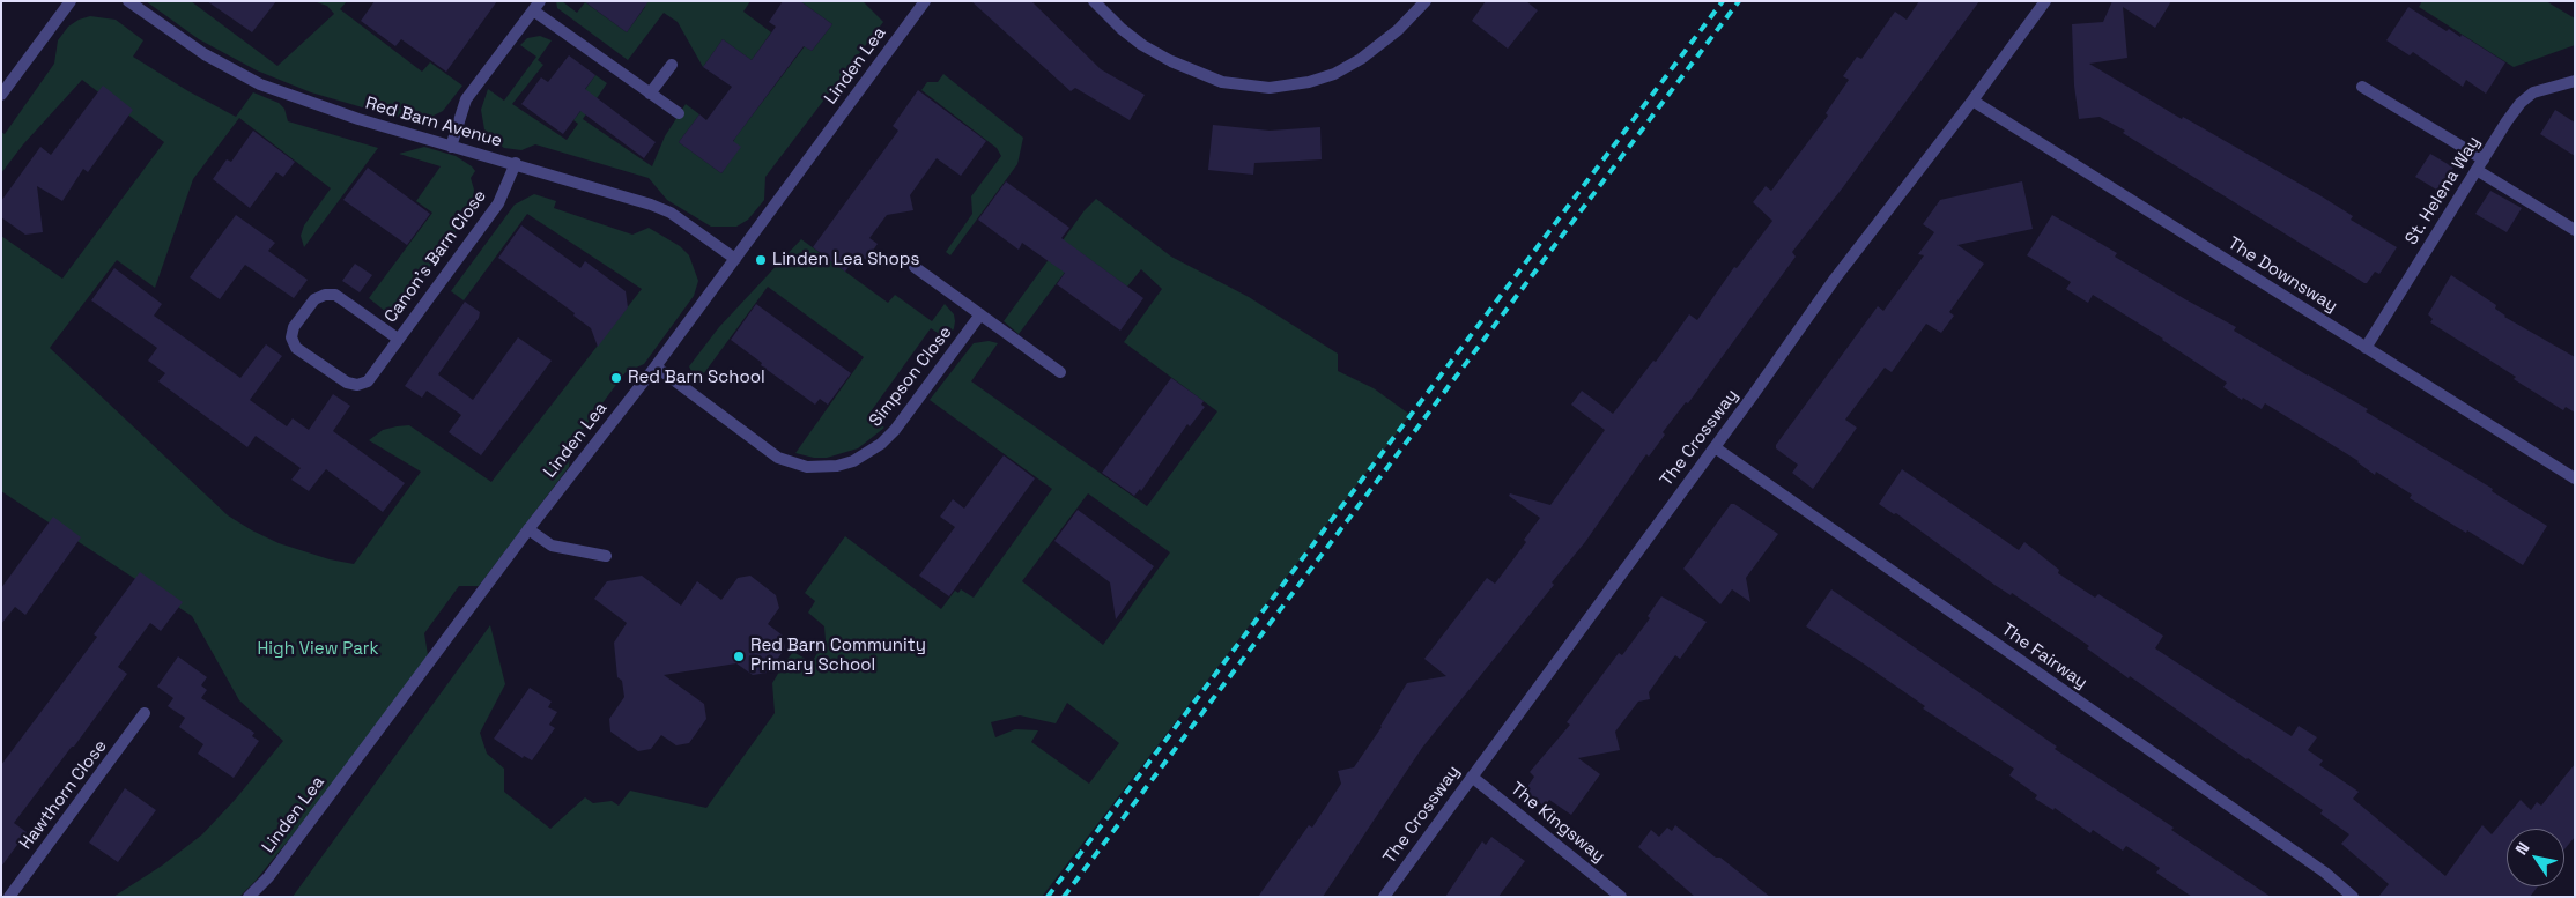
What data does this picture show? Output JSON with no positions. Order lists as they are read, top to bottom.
{
  "streets": {
    "street": [
      "Linden Lea",
      "Red Barn Avenue",
      "St. Helena Way",
      "Canon's Barn Close",
      "The Downsway",
      "Simpson Close",
      "The Crossway",
      "The Fairway",
      "Hawthorn Close",
      "The Kingsway"
    ]
  },
  "crossings": [
    ["Linden Lea", "Red Barn Avenue"],
    ["Linden Lea", "Simpson Close"],
    ["Red Barn Avenue", "Canon's Barn Close"],
    ["St. Helena Way", "The Downsway"],
    ["The Downsway", "The Crossway"],
    ["The Crossway", "The Fairway"],
    ["The Crossway", "The Kingsway"]
  ],
  "parks": ["High View Park"],
  "places": ["Linden Lea Shops", "Red Barn School", "Red Barn Community Primary School"],
  "north": "top left"
}
